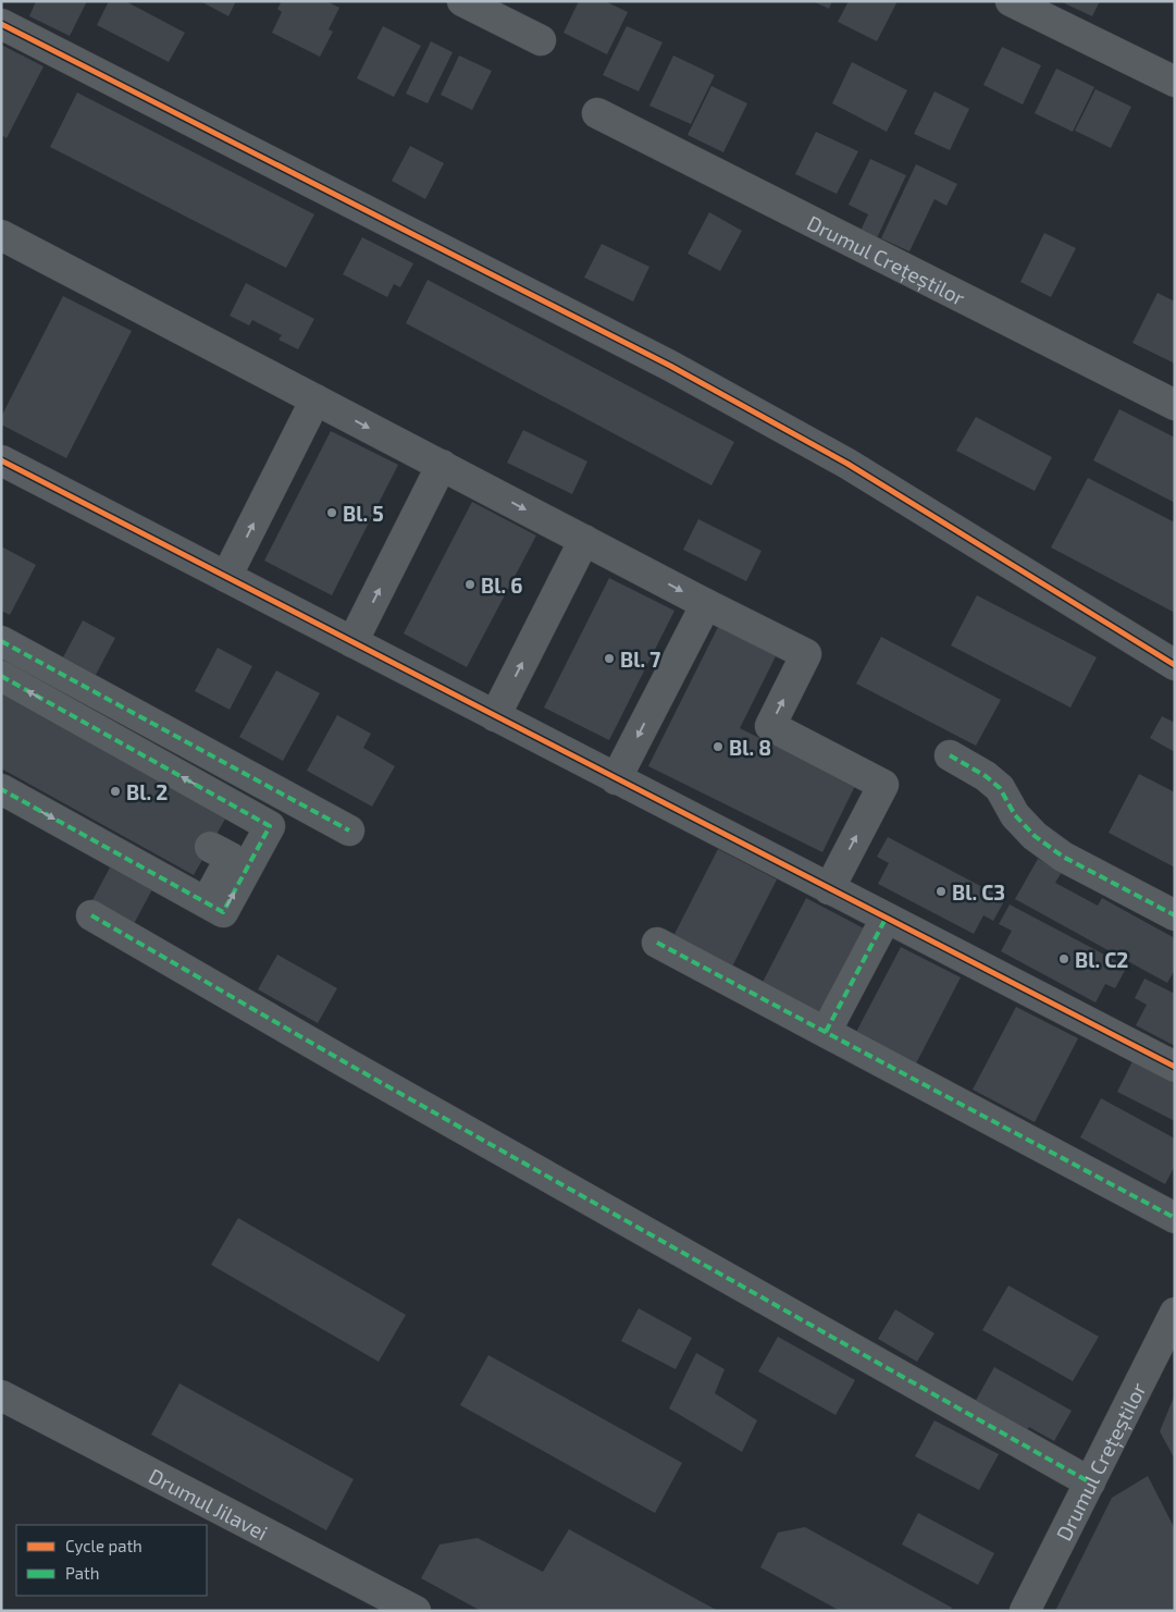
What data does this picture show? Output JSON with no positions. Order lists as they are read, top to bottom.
{
  "streets": {
    "street": ["Drumul Crețeștilor", "Drumul Jilavei"]
  },
  "places": [
    "Bl. 5",
    "Bl. 6",
    "Bl. 7",
    "Bl. 8",
    "Bl. 2",
    "Bl. C3",
    "Bl. C2"
  ],
  "legend": ["Cycle path", "Path"]
}
